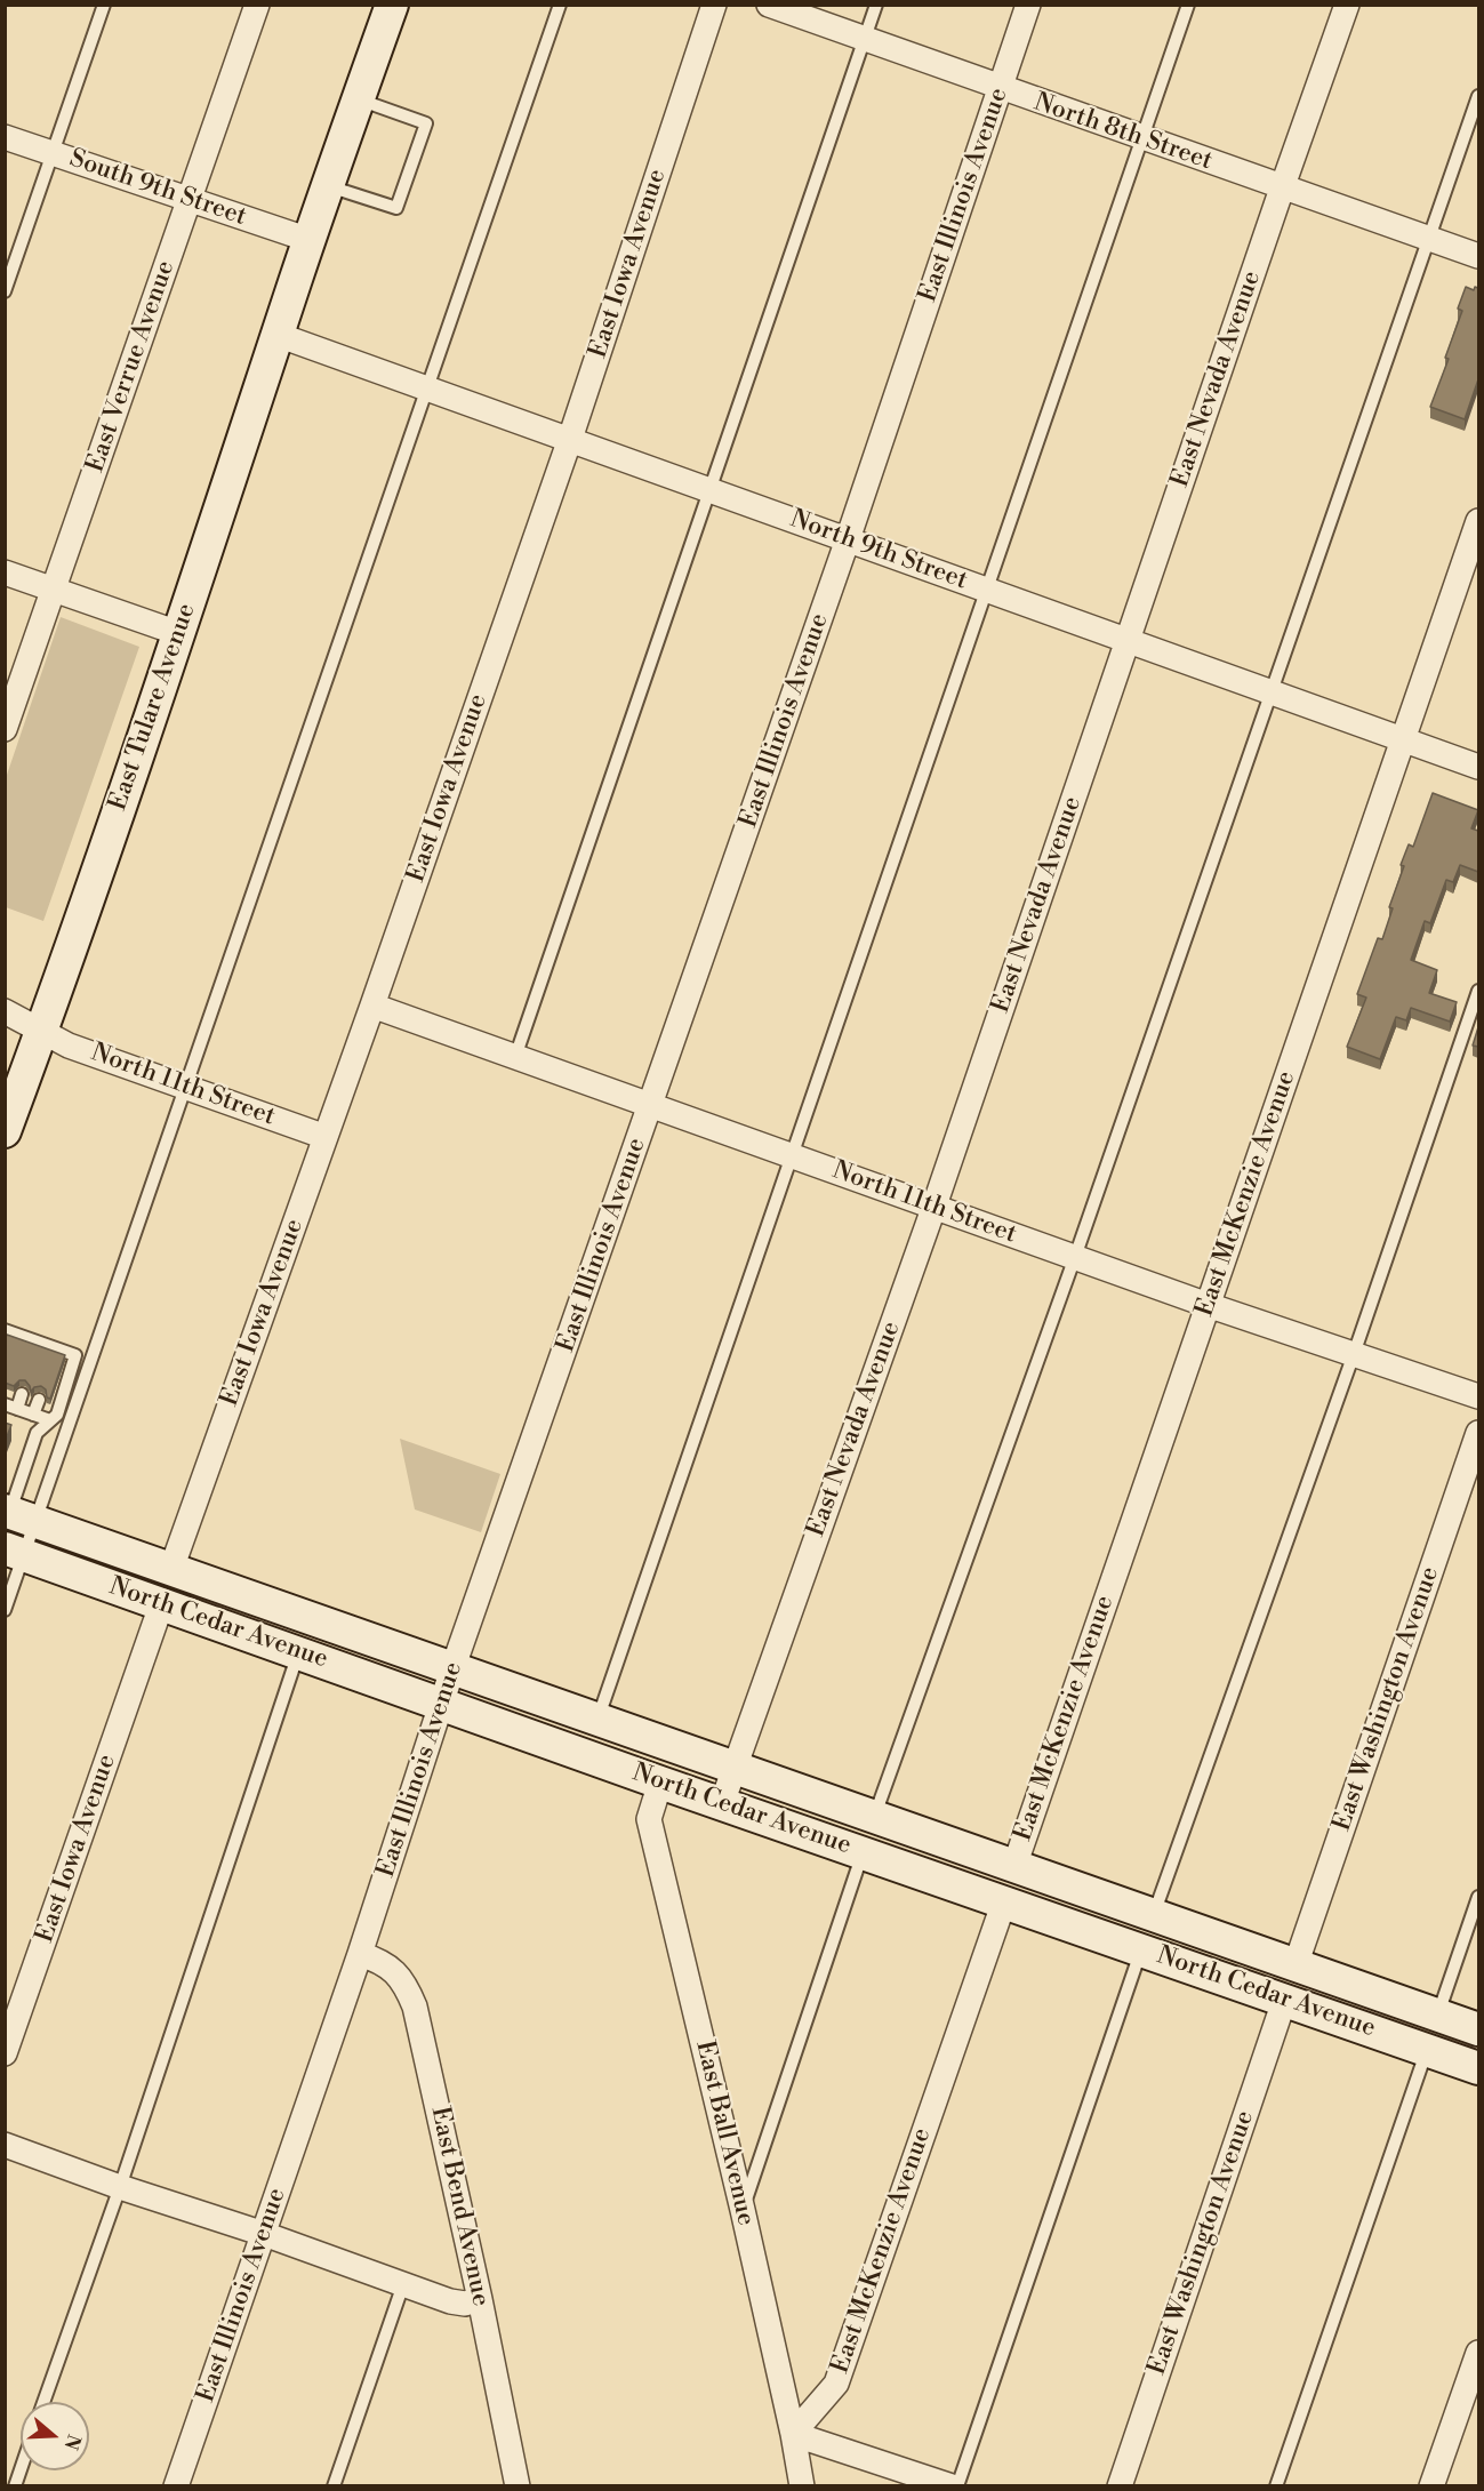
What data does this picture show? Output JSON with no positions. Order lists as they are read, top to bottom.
{
  "streets": {
    "main road": ["East Tulare Avenue", "North Cedar Avenue"],
    "street": [
      "North 8th Street",
      "South 9th Street",
      "East Illinois Avenue",
      "East Iowa Avenue",
      "East Verrue Avenue",
      "East Nevada Avenue",
      "North 9th Street",
      "North 11th Street",
      "East McKenzie Avenue",
      "East Washington Avenue",
      "East Ball Avenue",
      "East Bend Avenue"
    ]
  },
  "crossings": [
    ["North 8th Street", "East Illinois Avenue"],
    ["North 8th Street", "East Nevada Avenue"],
    ["South 9th Street", "East Verrue Avenue"],
    ["South 9th Street", "East Tulare Avenue"],
    ["East Illinois Avenue", "North 9th Street"],
    ["East Illinois Avenue", "North 11th Street"],
    ["East Illinois Avenue", "North Cedar Avenue"],
    ["East Illinois Avenue", "East Bend Avenue"],
    ["East Iowa Avenue", "North 9th Street"],
    ["East Iowa Avenue", "North 11th Street"],
    ["East Iowa Avenue", "North Cedar Avenue"],
    ["East Nevada Avenue", "North 9th Street"],
    ["East Nevada Avenue", "North 11th Street"],
    ["East Nevada Avenue", "North Cedar Avenue"],
    ["North 9th Street", "East Tulare Avenue"],
    ["North 9th Street", "East McKenzie Avenue"],
    ["East Tulare Avenue", "North 11th Street"],
    ["North 11th Street", "East McKenzie Avenue"],
    ["East McKenzie Avenue", "North Cedar Avenue"],
    ["East McKenzie Avenue", "East Ball Avenue"],
    ["North Cedar Avenue", "East Washington Avenue"],
    ["North Cedar Avenue", "East Ball Avenue"]
  ],
  "north": "right"
}
